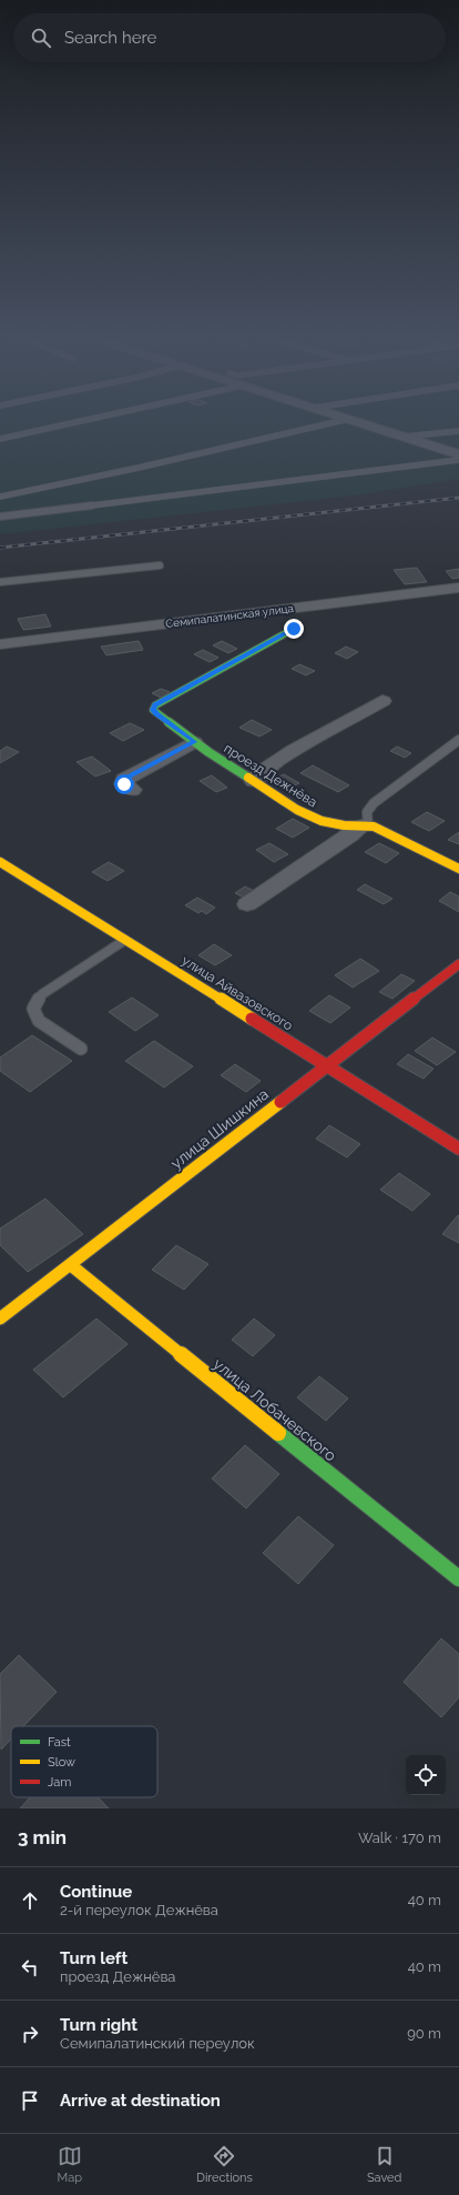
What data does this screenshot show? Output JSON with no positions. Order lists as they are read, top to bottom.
{
  "streets": {
    "street": [
      "Семипалатинская улица",
      "проезд Дежнёва",
      "улица Айвазовского",
      "улица Шишкина",
      "улица Лобачевского"
    ]
  },
  "crossings": [
    ["улица Айвазовского", "улица Шишкина"],
    ["улица Шишкина", "улица Лобачевского"]
  ],
  "legend": ["Fast", "Slow", "Jam"],
  "page": {
    "search": "Search here",
    "heading": ["3 min", "Walk · 170 m"],
    "list": [
      ["Continue", "2-й переулок Дежнёва", "40 m"],
      ["Turn left", "проезд Дежнёва", "40 m"],
      ["Turn right", "Семипалатинский переулок", "90 m"],
      "Arrive at destination"
    ],
    "nav": ["Map", "Directions", "Saved"]
  }
}
